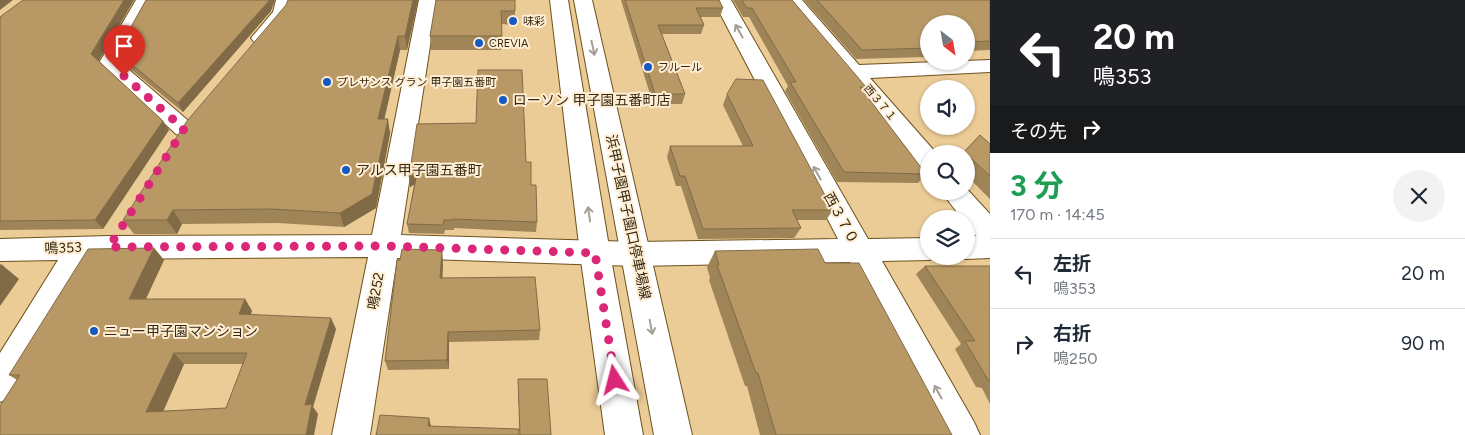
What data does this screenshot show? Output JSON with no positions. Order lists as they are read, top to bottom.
{
  "streets": {
    "street": [
      "西３７１",
      "浜甲子園甲子園口停車場線",
      "西３７０",
      "鳴353",
      "鳴252"
    ]
  },
  "crossings": [
    ["浜甲子園甲子園口停車場線", "鳴353"],
    ["西３７０", "鳴353"],
    ["鳴353", "鳴252"]
  ],
  "places": [
    "味彩",
    "CREVIA",
    "フルール",
    "プレサンス グラン 甲子園五番町",
    "ローソン 甲子園五番町店",
    "アルス甲子園五番町",
    "ニュー甲子園マンション"
  ],
  "north": "bottom right",
  "page": {
    "turn": ["20 m", "鳴353"],
    "then": "その先",
    "heading": ["3 分", "170 m · 14:45"],
    "list": [
      {
        "name": "左折",
        "note": "鳴353",
        "value": "20 m"
      },
      {
        "name": "右折",
        "note": "鳴250",
        "value": "90 m"
      }
    ]
  }
}
